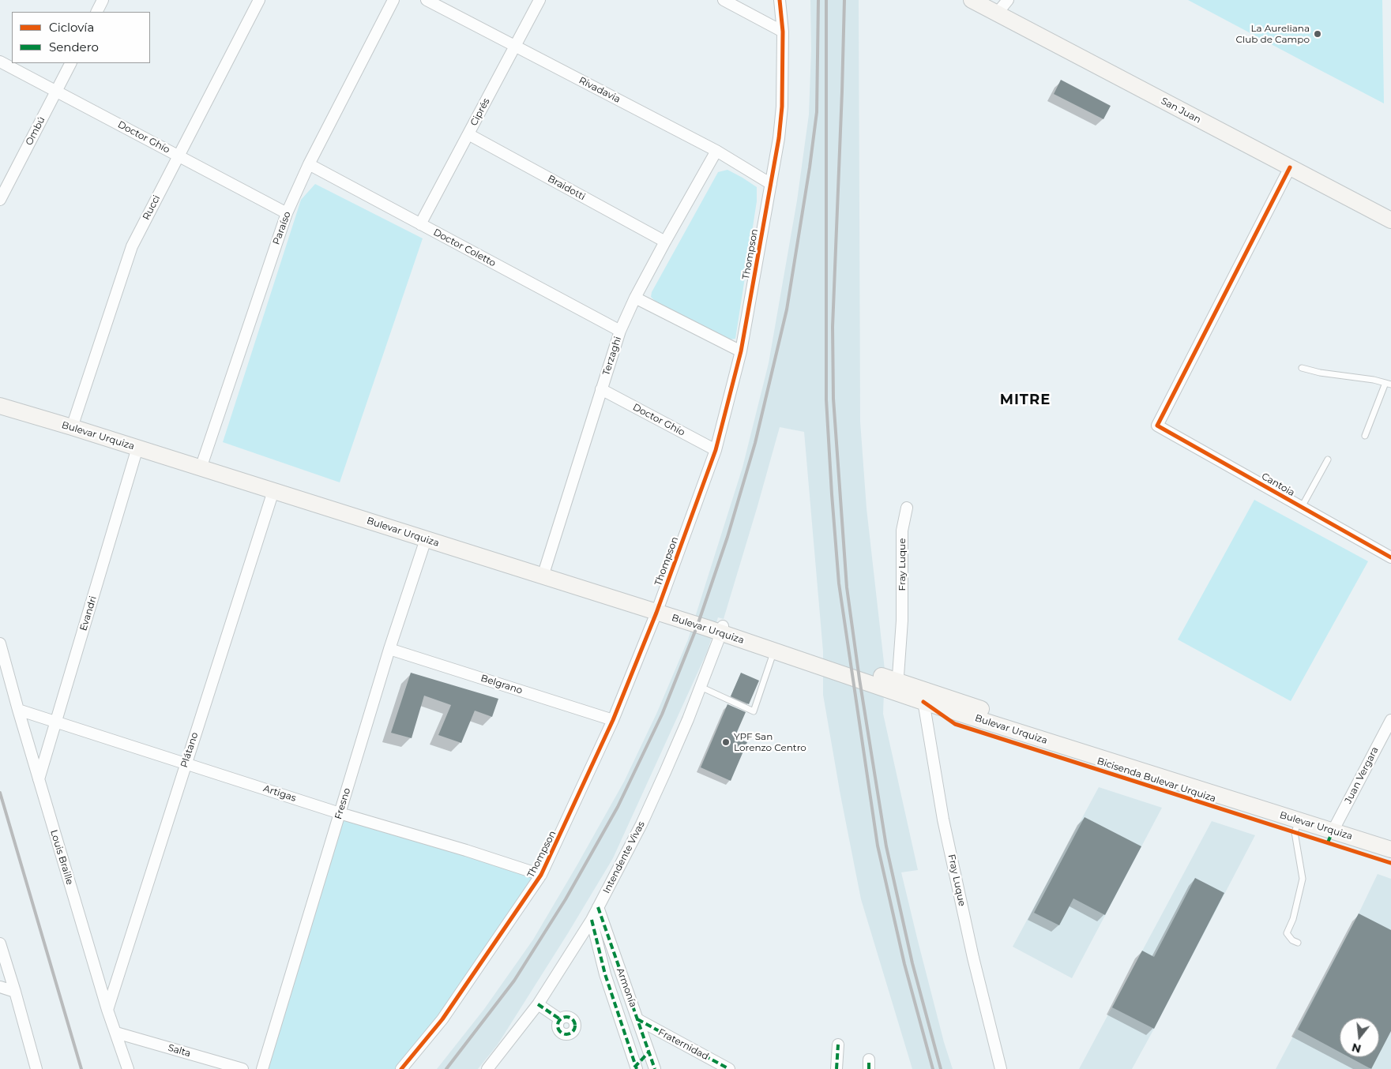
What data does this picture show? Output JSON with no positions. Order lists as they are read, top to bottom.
{
  "streets": {
    "main road": ["San Juan", "Bulevar Urquiza"],
    "street": [
      "Rivadavia",
      "Ciprés",
      "Ombú",
      "Doctor Ghío",
      "Braidotti",
      "Rucci",
      "Paraíso",
      "Doctor Coletto",
      "Thompson",
      "Terzaghi",
      "Cantoia",
      "Fray Luque",
      "Evandri",
      "Belgrano",
      "Plátano",
      "Juan Vergara",
      "Artigas",
      "Fresno",
      "Louis Braille",
      "Intendente Vivas",
      "Armonía",
      "Fraternidad",
      "Salta"
    ],
    "cycle path": ["Bicisenda Bulevar Urquiza"]
  },
  "crossings": [
    ["Rivadavia", "Ciprés"],
    ["Rivadavia", "Thompson"],
    ["Rivadavia", "Terzaghi"],
    ["San Juan", "Cantoia"],
    ["Ciprés", "Braidotti"],
    ["Ciprés", "Doctor Coletto"],
    ["Ombú", "Doctor Ghío"],
    ["Doctor Ghío", "Rucci"],
    ["Doctor Ghío", "Paraíso"],
    ["Doctor Ghío", "Thompson"],
    ["Doctor Ghío", "Terzaghi"],
    ["Braidotti", "Terzaghi"],
    ["Rucci", "Bulevar Urquiza"],
    ["Paraíso", "Doctor Coletto"],
    ["Paraíso", "Bulevar Urquiza"],
    ["Doctor Coletto", "Terzaghi"],
    ["Thompson", "Bulevar Urquiza"],
    ["Thompson", "Belgrano"],
    ["Thompson", "Artigas"],
    ["Terzaghi", "Bulevar Urquiza"],
    ["Bulevar Urquiza", "Fray Luque"],
    ["Bulevar Urquiza", "Evandri"],
    ["Bulevar Urquiza", "Plátano"],
    ["Bulevar Urquiza", "Juan Vergara"],
    ["Bulevar Urquiza", "Fresno"],
    ["Bulevar Urquiza", "Intendente Vivas"],
    ["Evandri", "Artigas"],
    ["Evandri", "Louis Braille"],
    ["Belgrano", "Fresno"],
    ["Plátano", "Artigas"],
    ["Plátano", "Louis Braille"],
    ["Artigas", "Fresno"],
    ["Artigas", "Louis Braille"],
    ["Louis Braille", "Salta"],
    ["Intendente Vivas", "Armonía"],
    ["Armonía", "Fraternidad"]
  ],
  "districts": ["MITRE"],
  "places": ["La Aureliana Club de Campo", "YPF San Lorenzo Centro"],
  "legend": ["Ciclovía", "Sendero"],
  "north": "bottom"
}
